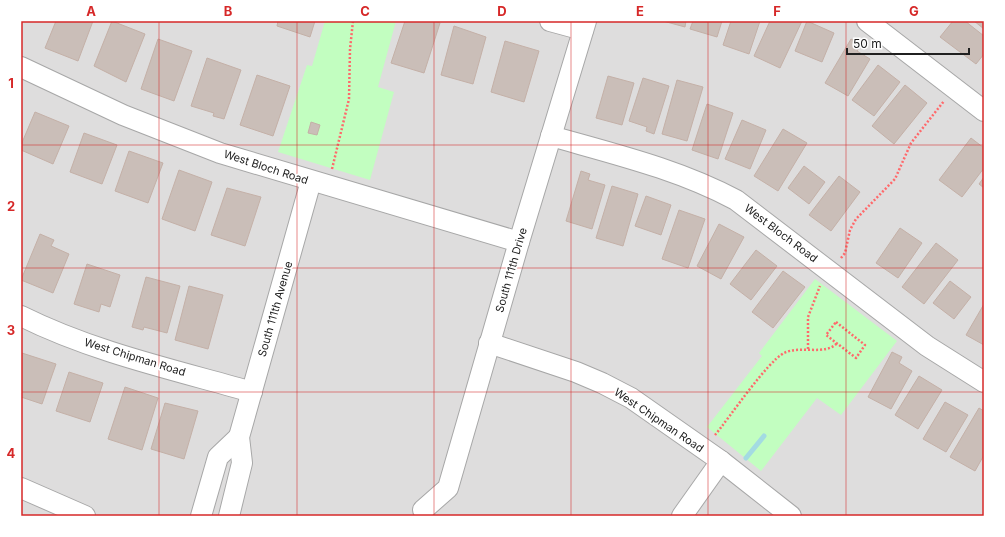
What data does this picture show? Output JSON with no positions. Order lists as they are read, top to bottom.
{
  "streets": {
    "street": [
      "West Bloch Road",
      "South 111th Drive",
      "South 111th Avenue",
      "West Chipman Road"
    ]
  },
  "crossings": [
    ["West Bloch Road", "South 111th Drive"],
    ["West Bloch Road", "South 111th Avenue"],
    ["South 111th Drive", "West Chipman Road"],
    ["South 111th Avenue", "West Chipman Road"]
  ],
  "scale_bar": "50 m",
  "grid": {
    "columns": [
      "A",
      "B",
      "C",
      "D",
      "E",
      "F",
      "G"
    ],
    "rows": [
      "1",
      "2",
      "3",
      "4"
    ]
  }
}
